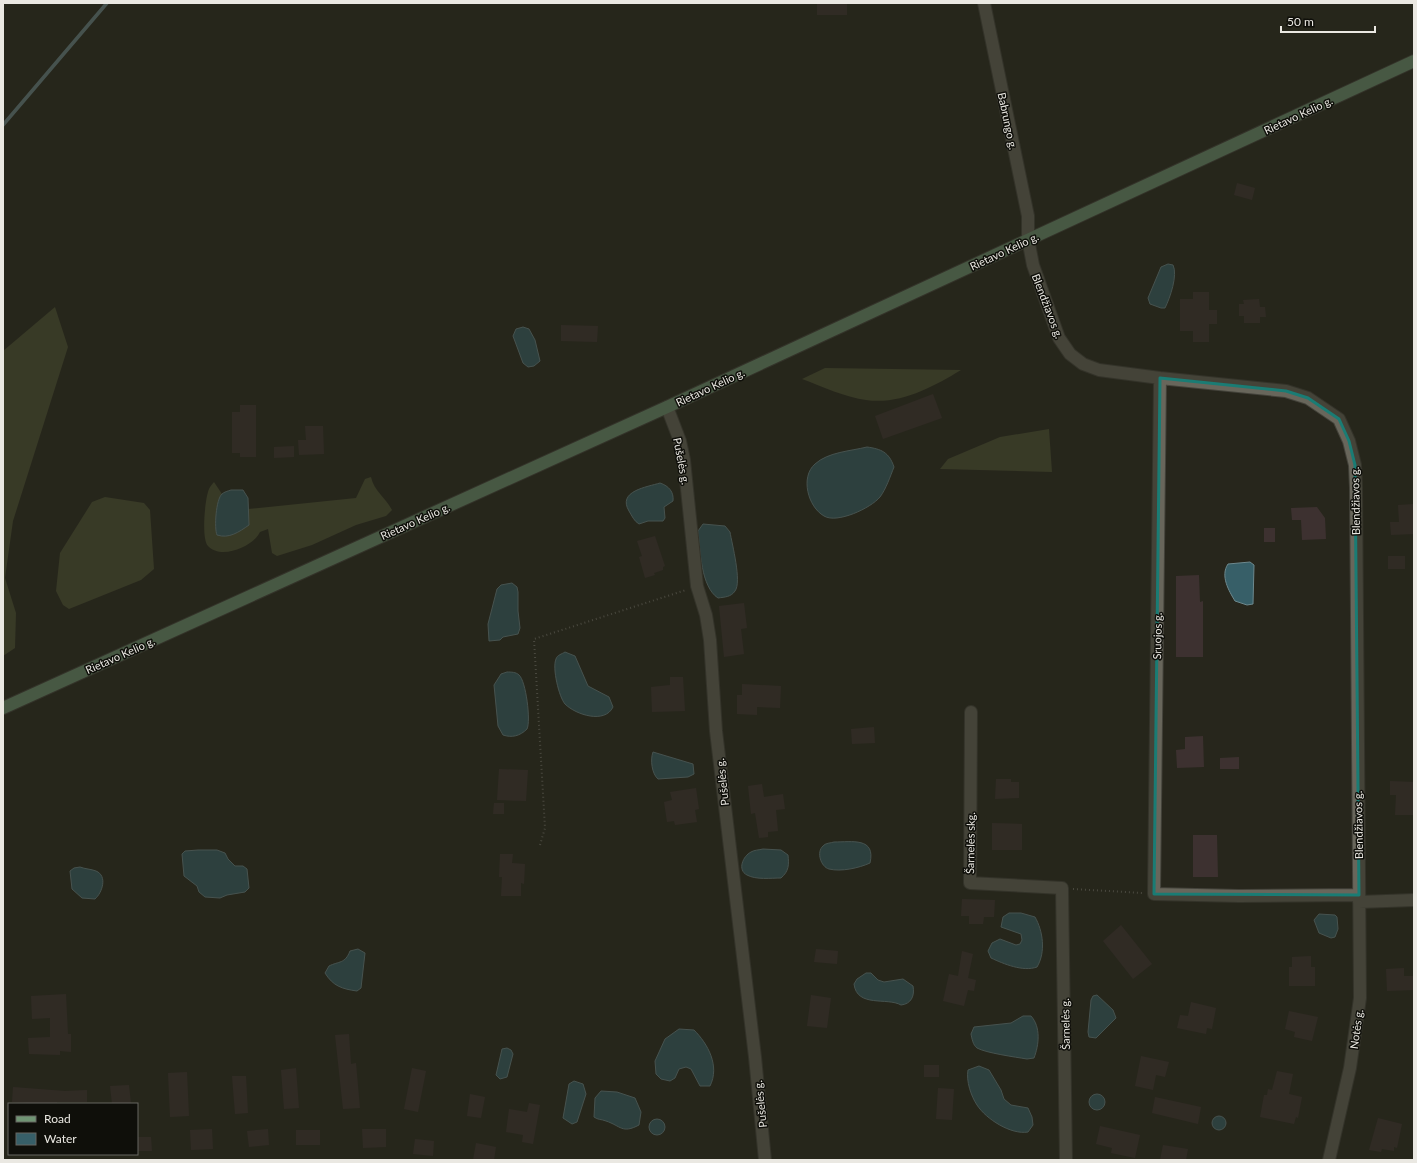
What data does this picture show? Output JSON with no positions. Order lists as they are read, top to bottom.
{
  "streets": {
    "main road": ["Rietavo Kelio g."],
    "street": [
      "Babrungo g.",
      "Blendžiavos g.",
      "Pušelės g.",
      "Sruojos g.",
      "Šarnelės skg.",
      "Šarnelės g.",
      "Notės g."
    ]
  },
  "crossings": [
    ["Rietavo Kelio g.", "Babrungo g."],
    ["Rietavo Kelio g.", "Blendžiavos g."],
    ["Rietavo Kelio g.", "Pušelės g."],
    ["Babrungo g.", "Blendžiavos g."],
    ["Blendžiavos g.", "Sruojos g."],
    ["Blendžiavos g.", "Notės g."],
    ["Šarnelės skg.", "Šarnelės g."]
  ],
  "legend": ["Road", "Water"],
  "scale_bar": "50 m"
}
